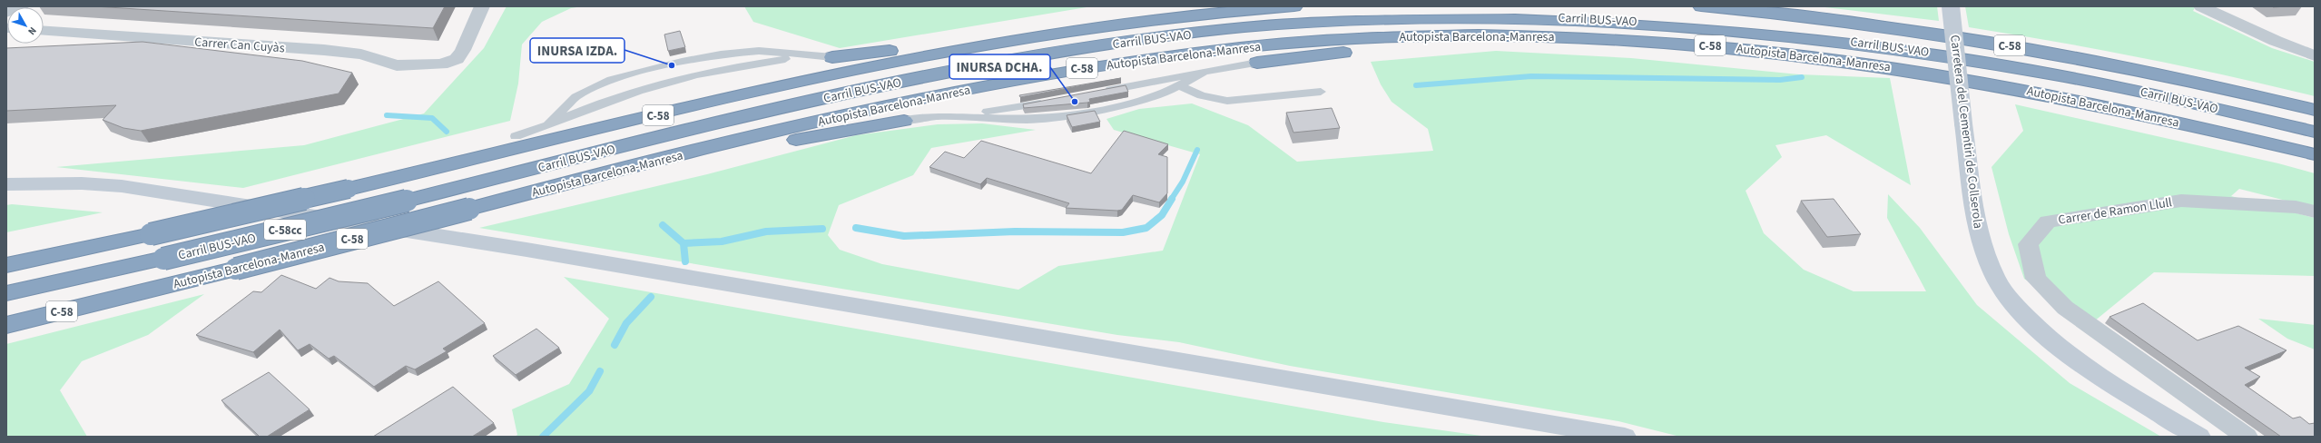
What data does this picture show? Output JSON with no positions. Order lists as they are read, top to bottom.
{
  "streets": {
    "highway": [
      "Carril BUS-VAO",
      "Autopista Barcelona-Manresa",
      "C-58",
      "C-58cc"
    ],
    "main road": ["Carretera del Cementiri de Collserola"],
    "street": ["Carrer Can Cuyàs", "Carrer de Ramon Llull"]
  },
  "places": ["INURSA IZDA.", "INURSA DCHA."],
  "north": "bottom right"
}
